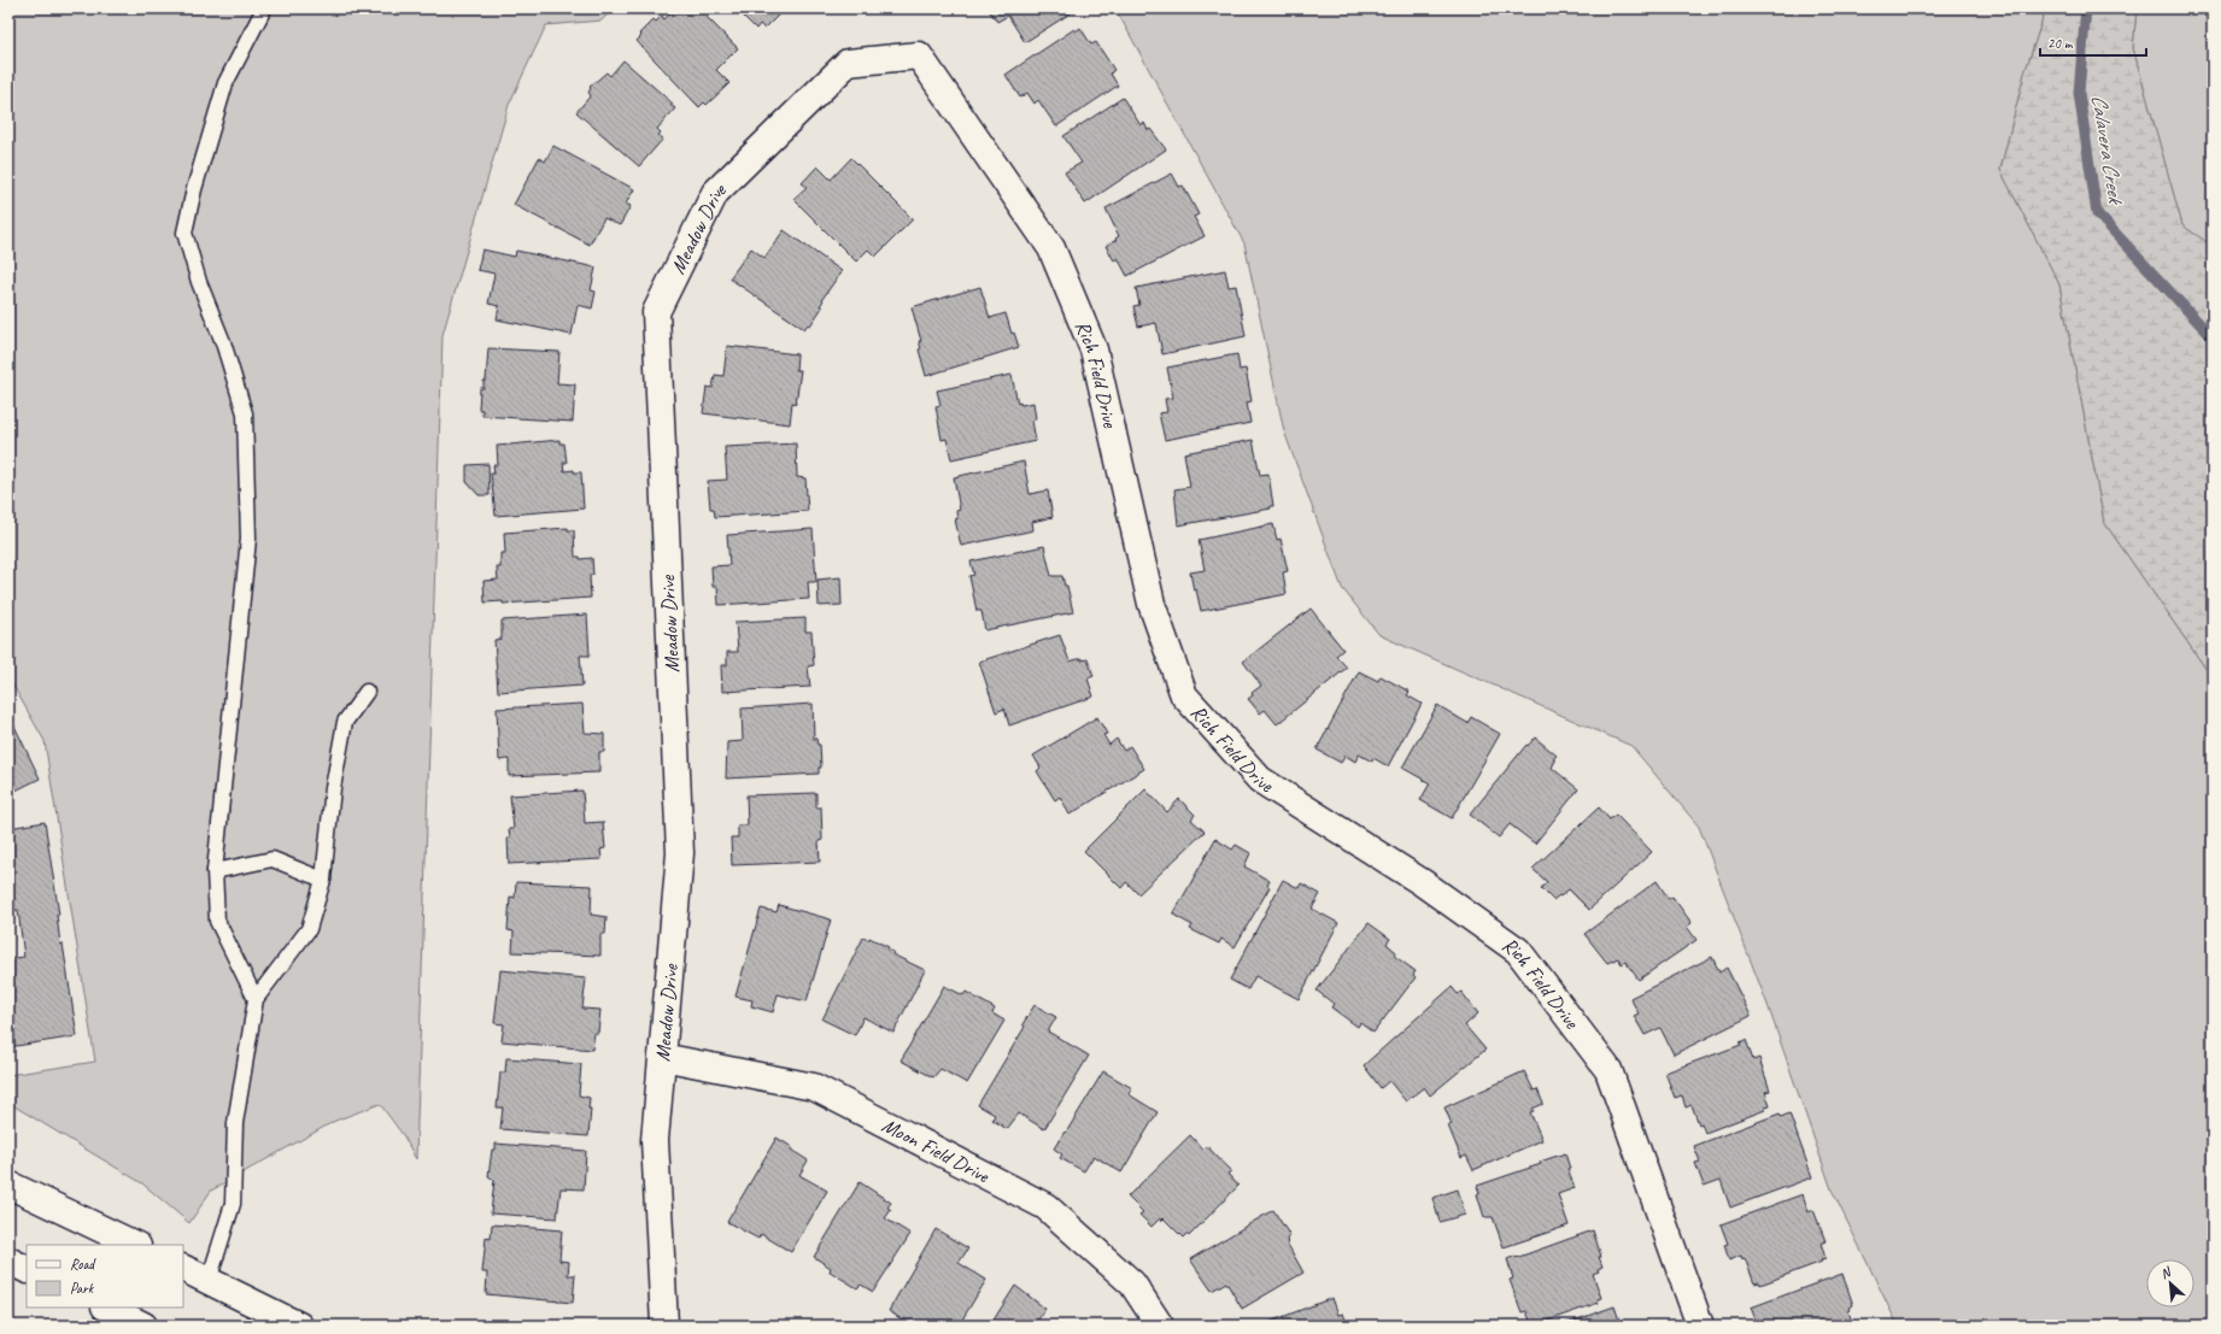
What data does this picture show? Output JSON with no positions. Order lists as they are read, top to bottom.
{
  "streets": {
    "street": ["Meadow Drive", "Rich Field Drive", "Moon Field Drive"]
  },
  "crossings": [
    ["Meadow Drive", "Rich Field Drive"],
    ["Meadow Drive", "Moon Field Drive"]
  ],
  "water": ["Calavera Creek"],
  "legend": ["Road", "Park"],
  "scale_bar": "20 m",
  "north": "top left"
}
